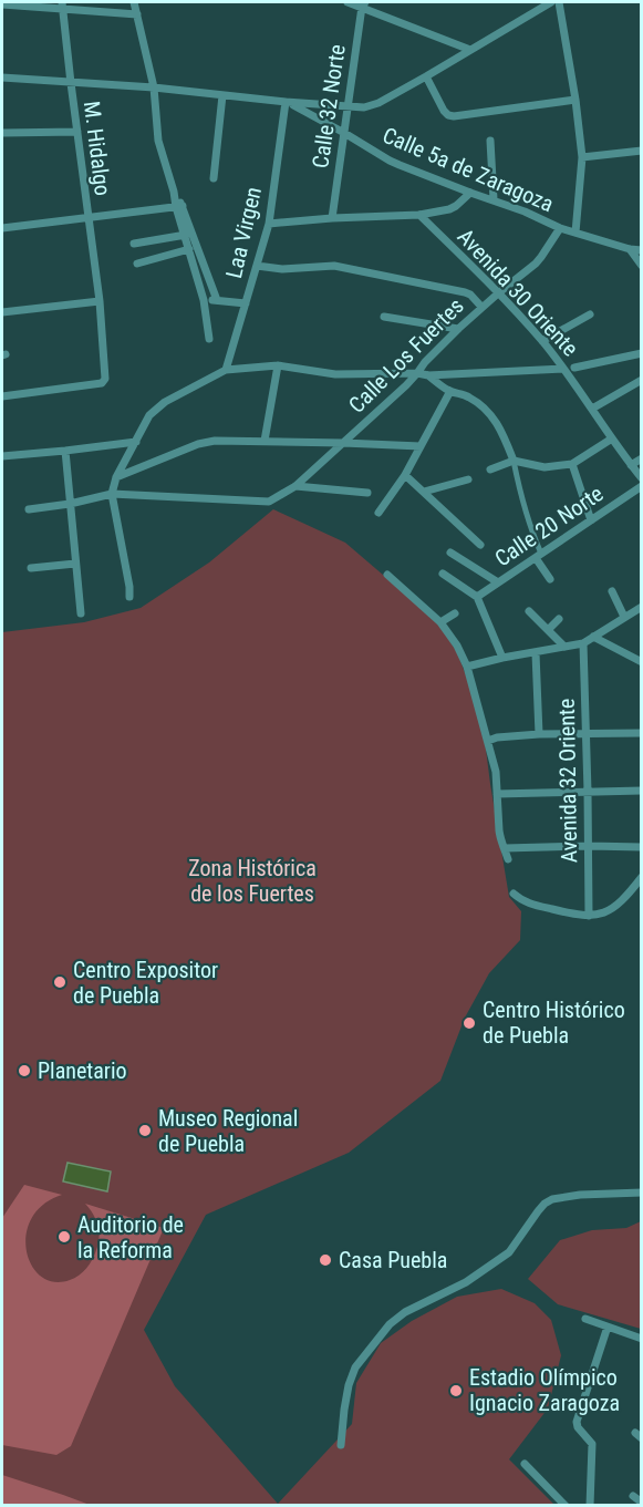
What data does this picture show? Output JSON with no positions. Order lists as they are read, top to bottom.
{
  "streets": {
    "street": [
      "Calle 32 Norte",
      "M. Hidalgo",
      "Calle 5a de Zaragoza",
      "Laa Virgen",
      "Avenida 30 Oriente",
      "Calle Los Fuertes",
      "Calle 20 Norte",
      "Avenida 32 Oriente"
    ]
  },
  "crossings": [
    ["Calle 32 Norte", "Calle 5a de Zaragoza"],
    ["M. Hidalgo", "Calle 5a de Zaragoza"],
    ["Calle 5a de Zaragoza", "Laa Virgen"],
    ["Calle 5a de Zaragoza", "Calle Los Fuertes"],
    ["Avenida 30 Oriente", "Calle Los Fuertes"]
  ],
  "parks": ["Zona Histórica de los Fuertes"],
  "places": [
    "Centro Expositor de Puebla",
    "Centro Histórico de Puebla",
    "Planetario",
    "Museo Regional de Puebla",
    "Auditorio de la Reforma",
    "Casa Puebla",
    "Estadio Olímpico Ignacio Zaragoza"
  ]
}
